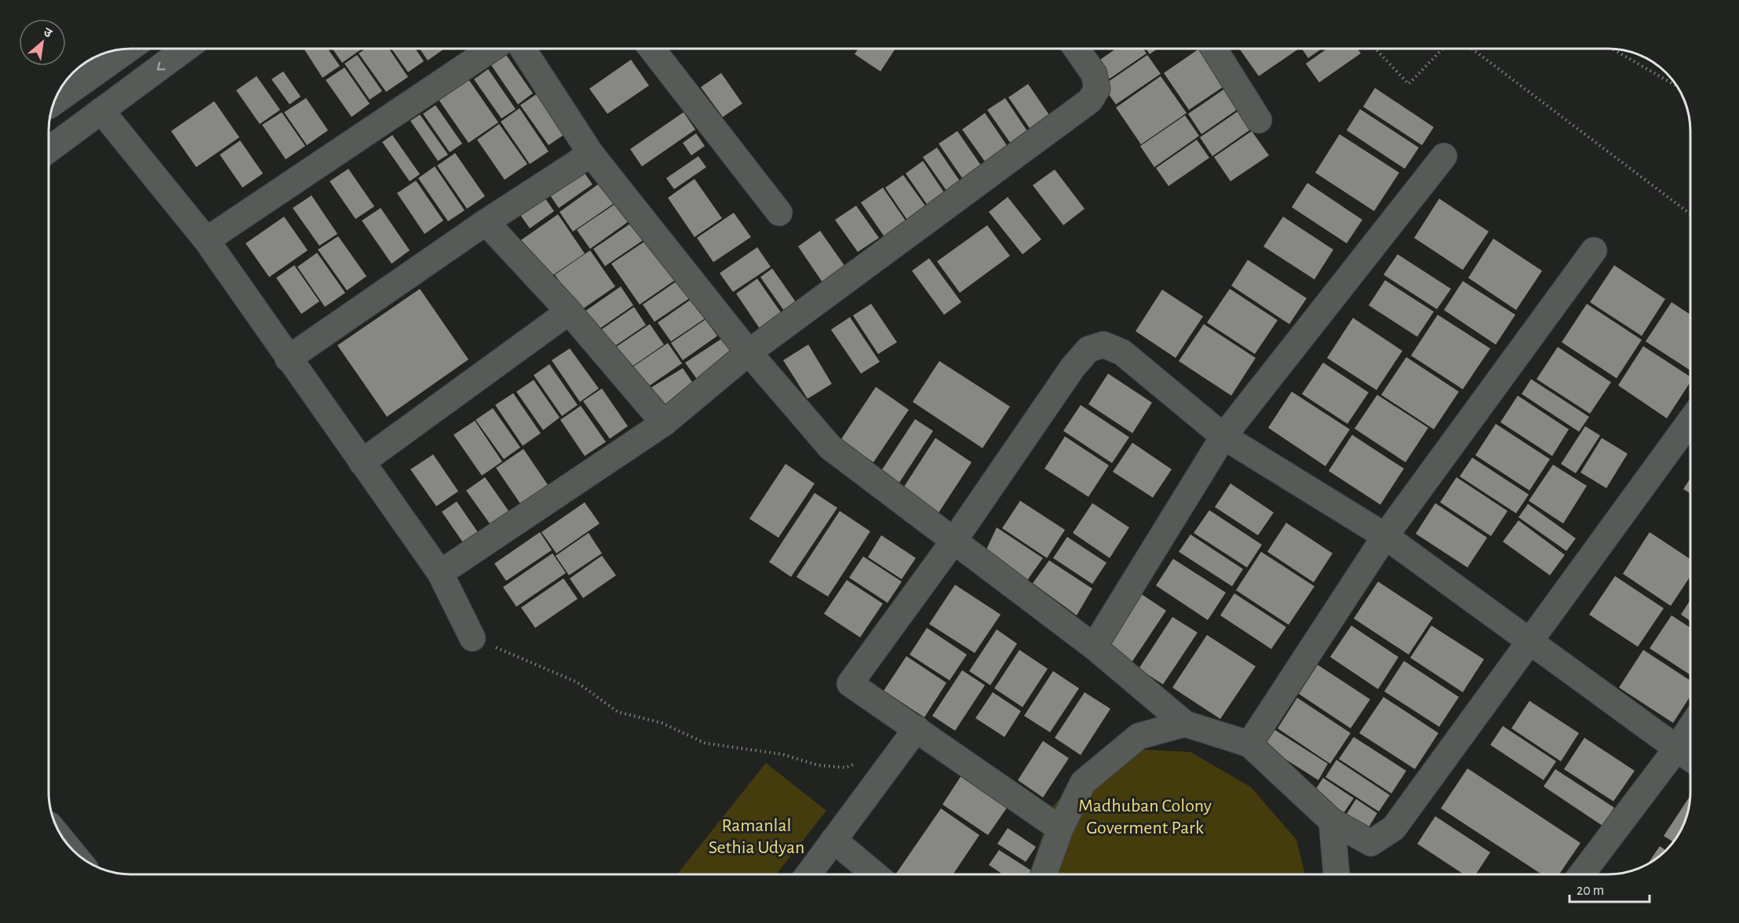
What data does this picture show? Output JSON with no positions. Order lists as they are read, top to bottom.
{
  "parks": ["Madhuban Colony Goverment Park", "Ramanlal Sethia Udyan"],
  "scale_bar": "20 m",
  "north": "top right"
}
